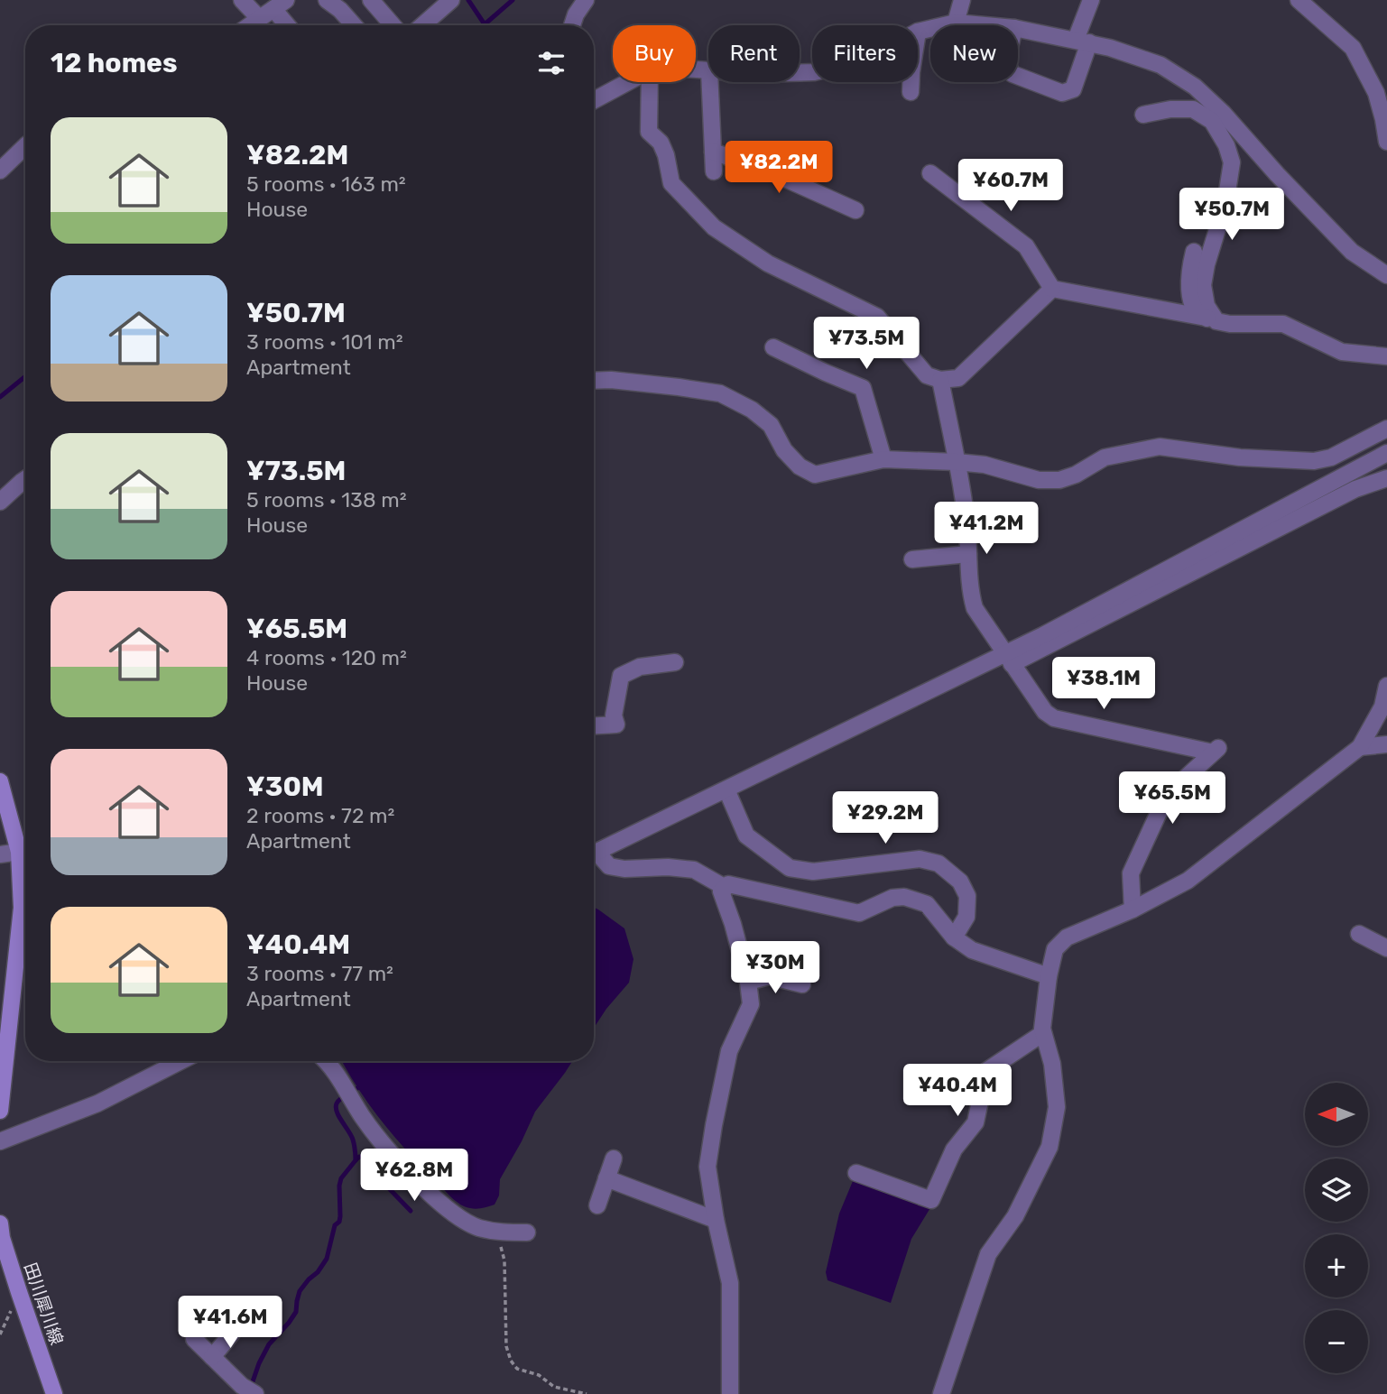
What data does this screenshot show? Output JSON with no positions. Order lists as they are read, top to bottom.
{
  "streets": {
    "main road": ["田川犀川線"]
  },
  "north": "left",
  "page": {
    "chip": [
      "Buy",
      "Rent",
      "Filters",
      "New"
    ],
    "heading": "12 homes",
    "list": [
      {
        "name": "¥82.2M",
        "note": "5 rooms · 163 m² · House"
      },
      {
        "name": "¥50.7M",
        "note": "3 rooms · 101 m² · Apartment"
      },
      {
        "name": "¥73.5M",
        "note": "5 rooms · 138 m² · House"
      },
      {
        "name": "¥65.5M",
        "note": "4 rooms · 120 m² · House"
      },
      {
        "name": "¥30M",
        "note": "2 rooms · 72 m² · Apartment"
      },
      {
        "name": "¥40.4M",
        "note": "3 rooms · 77 m² · Apartment"
      }
    ],
    "price": [
      "¥82.2M",
      "¥60.7M",
      "¥50.7M",
      "¥73.5M",
      "¥41.2M",
      "¥38.1M",
      "¥65.5M",
      "¥29.2M",
      "¥30M",
      "¥40.4M",
      "¥62.8M",
      "¥41.6M"
    ],
    "map_buttons": ["+", "−"]
  }
}
